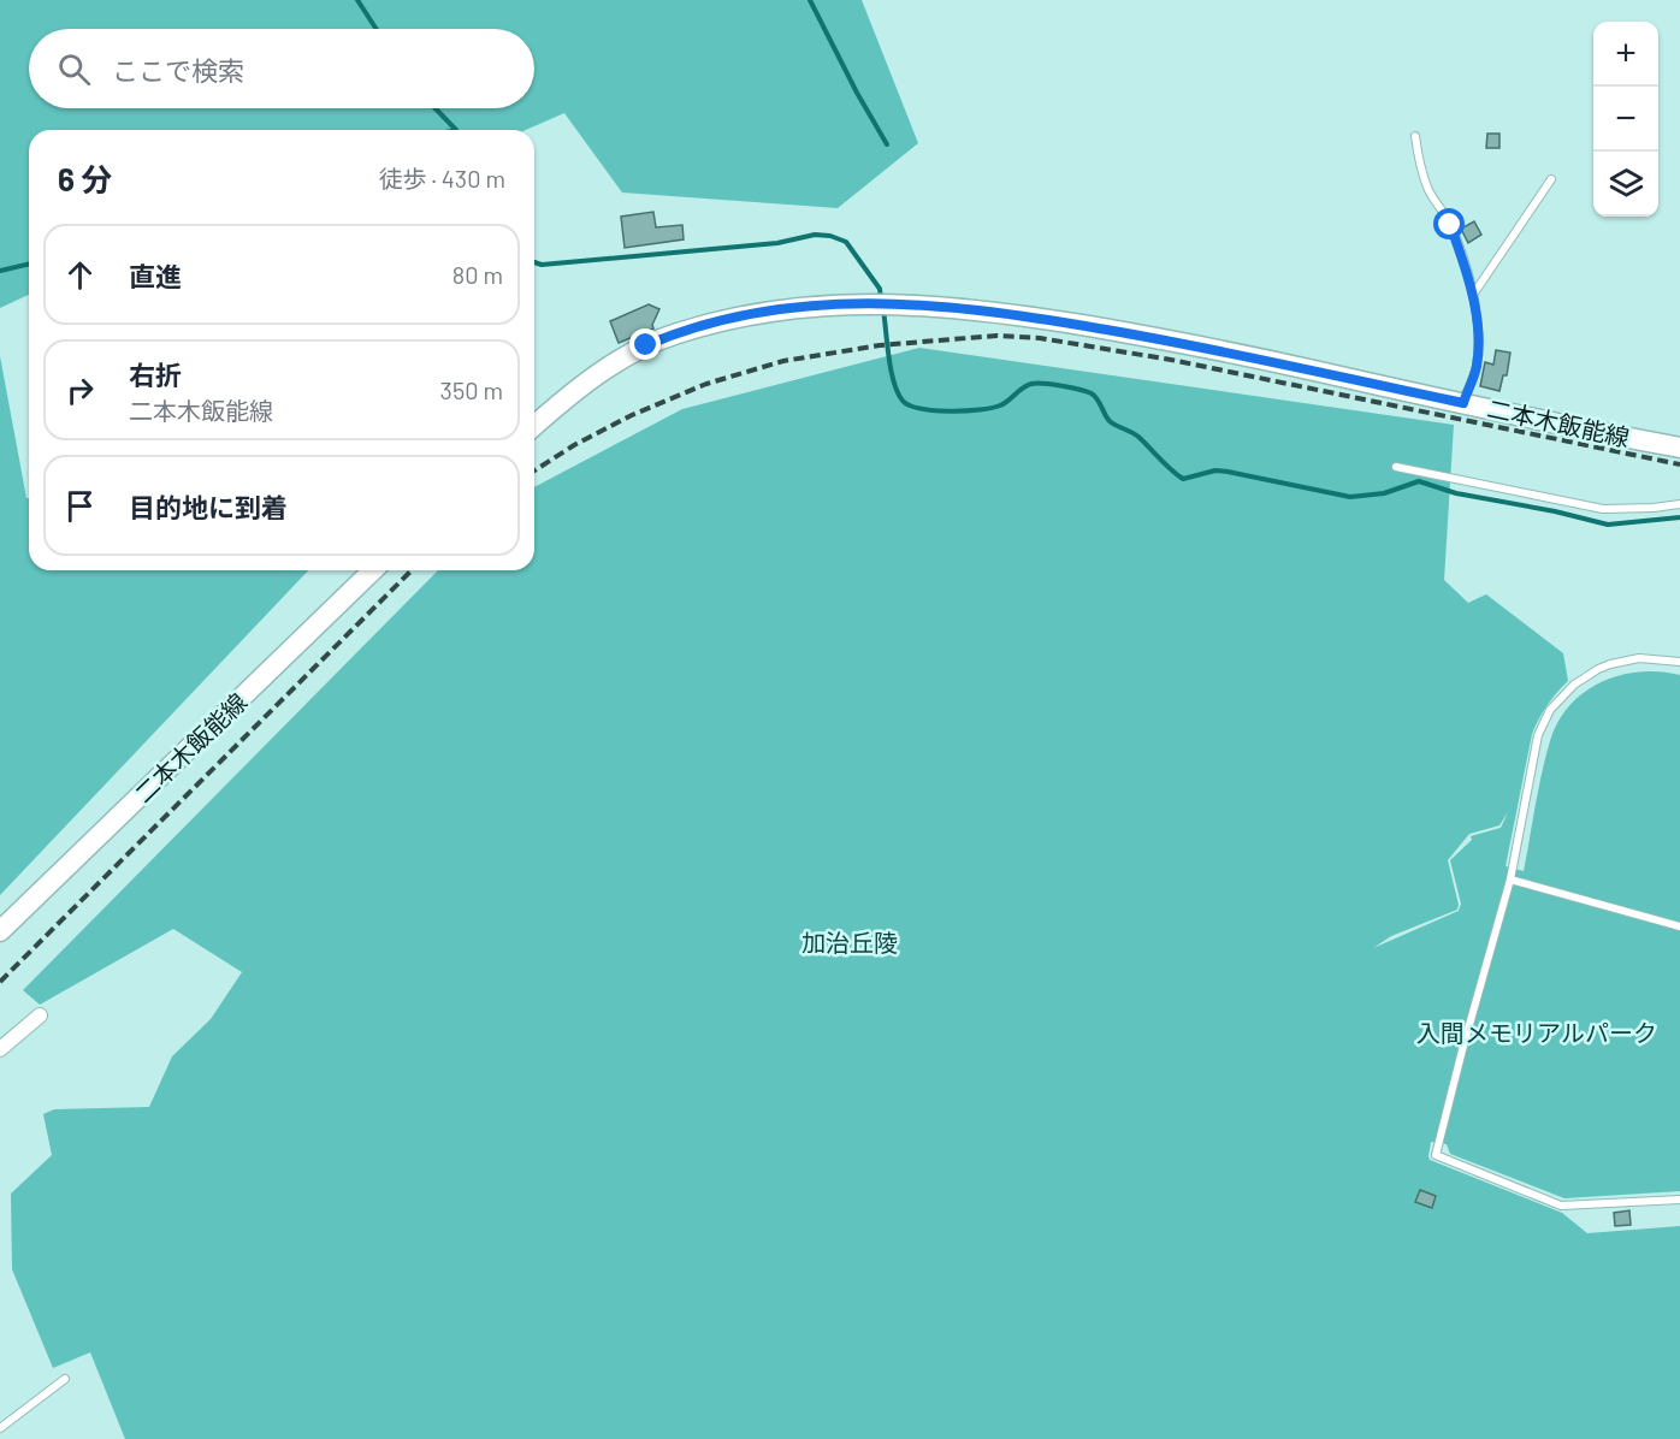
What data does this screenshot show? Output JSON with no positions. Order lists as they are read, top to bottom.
{
  "streets": {
    "main road": ["二本木飯能線"]
  },
  "parks": ["加治丘陵", "入間メモリアルパーク"],
  "page": {
    "map_buttons": ["+", "−"],
    "search": "ここで検索",
    "heading": ["6 分", "徒歩 · 430 m"],
    "list": [
      ["直進", "80 m"],
      ["右折", "二本木飯能線", "350 m"],
      "目的地に到着"
    ]
  }
}
